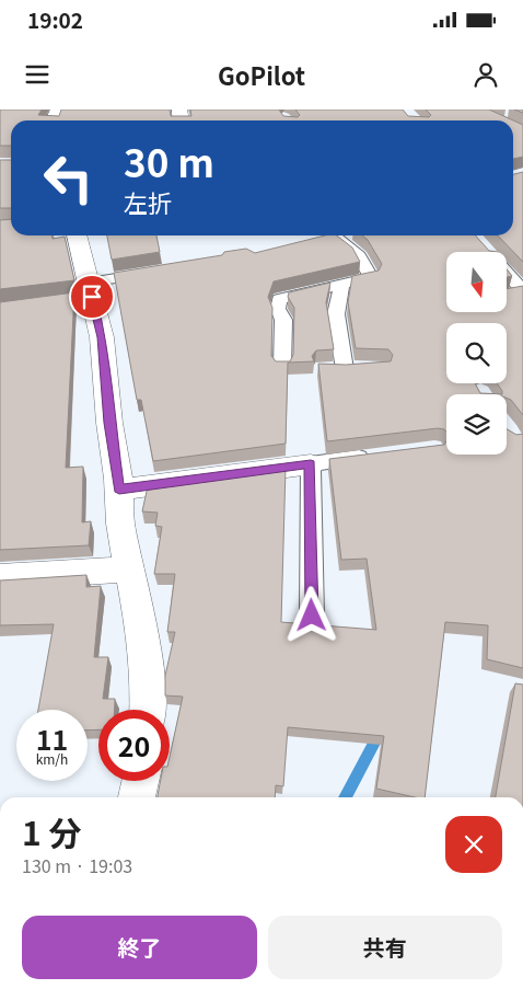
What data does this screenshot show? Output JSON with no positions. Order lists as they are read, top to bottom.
{
  "north": "bottom",
  "page": {
    "status": "19:02",
    "header": "GoPilot",
    "turn": ["30 m", "左折"],
    "speed": "11 km/h",
    "limit": "20",
    "heading": ["1 分", "130 m · 19:03"],
    "buttons": ["終了", "共有"]
  }
}
